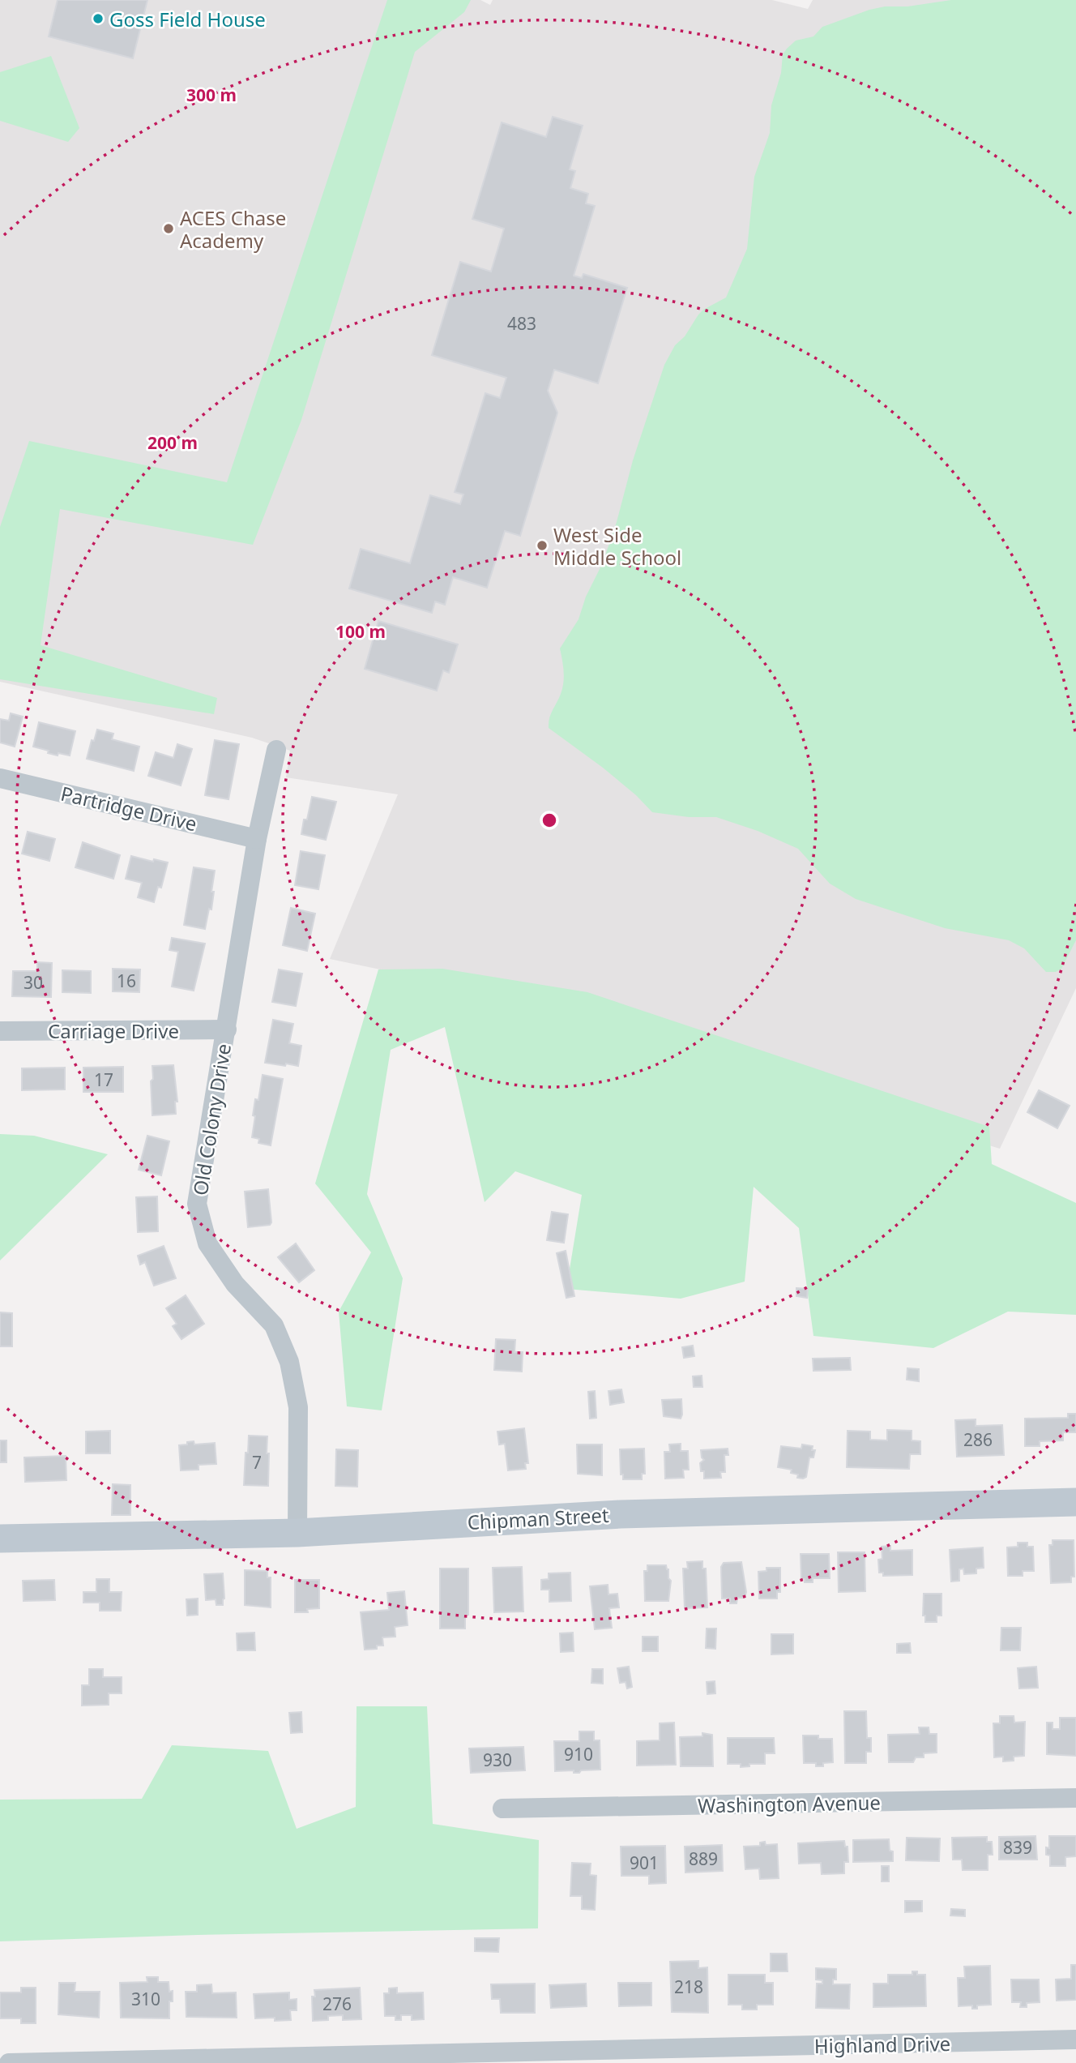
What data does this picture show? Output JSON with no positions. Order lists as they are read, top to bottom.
{
  "streets": {
    "street": [
      "Partridge Drive",
      "Carriage Drive",
      "Old Colony Drive",
      "Chipman Street",
      "Washington Avenue",
      "Highland Drive"
    ]
  },
  "crossings": [
    ["Partridge Drive", "Old Colony Drive"],
    ["Carriage Drive", "Old Colony Drive"],
    ["Old Colony Drive", "Chipman Street"]
  ],
  "places": ["Goss Field House", "ACES Chase Academy", "West Side Middle School"],
  "house_numbers": [
    "483",
    "16",
    "30",
    "17",
    "286",
    "7",
    "910",
    "930",
    "839",
    "889",
    "901",
    "218",
    "310",
    "276"
  ],
  "rings": ["300 m", "200 m", "100 m"]
}
